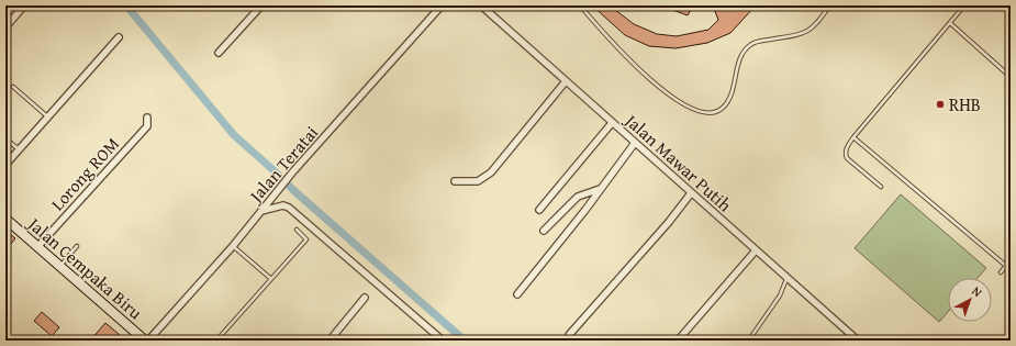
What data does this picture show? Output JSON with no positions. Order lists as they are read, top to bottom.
{
  "streets": {
    "street": [
      "Jalan Mawar Putih",
      "Jalan Teratai",
      "Lorong ROM",
      "Jalan Cempaka Biru"
    ]
  },
  "crossings": [
    ["Jalan Teratai", "Jalan Cempaka Biru"],
    ["Lorong ROM", "Jalan Cempaka Biru"]
  ],
  "places": ["RHB"],
  "north": "top right"
}
